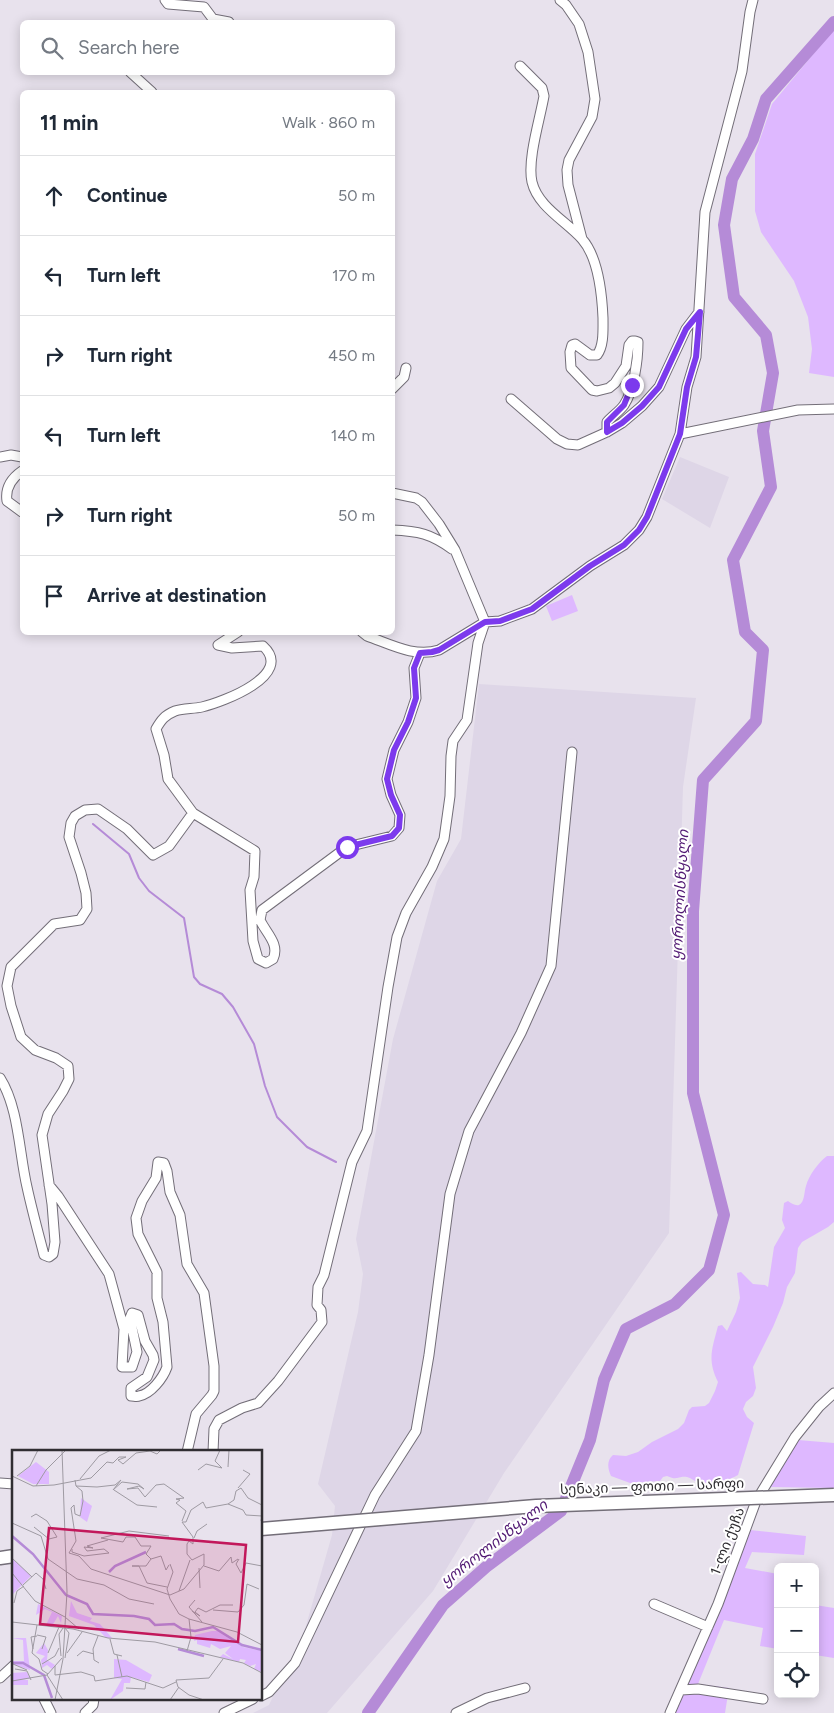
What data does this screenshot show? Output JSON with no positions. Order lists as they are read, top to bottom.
{
  "streets": {
    "highway": ["სენაკი — ფოთი — სარფი"],
    "street": ["1-ლი ქუჩა"]
  },
  "water": ["ყოროლისწყალი"],
  "page": {
    "search": "Search here",
    "heading": ["11 min", "Walk · 860 m"],
    "list": [
      ["Continue", "50 m"],
      ["Turn left", "170 m"],
      ["Turn right", "450 m"],
      ["Turn left", "140 m"],
      ["Turn right", "50 m"],
      "Arrive at destination"
    ],
    "map_buttons": ["+", "−"]
  }
}
